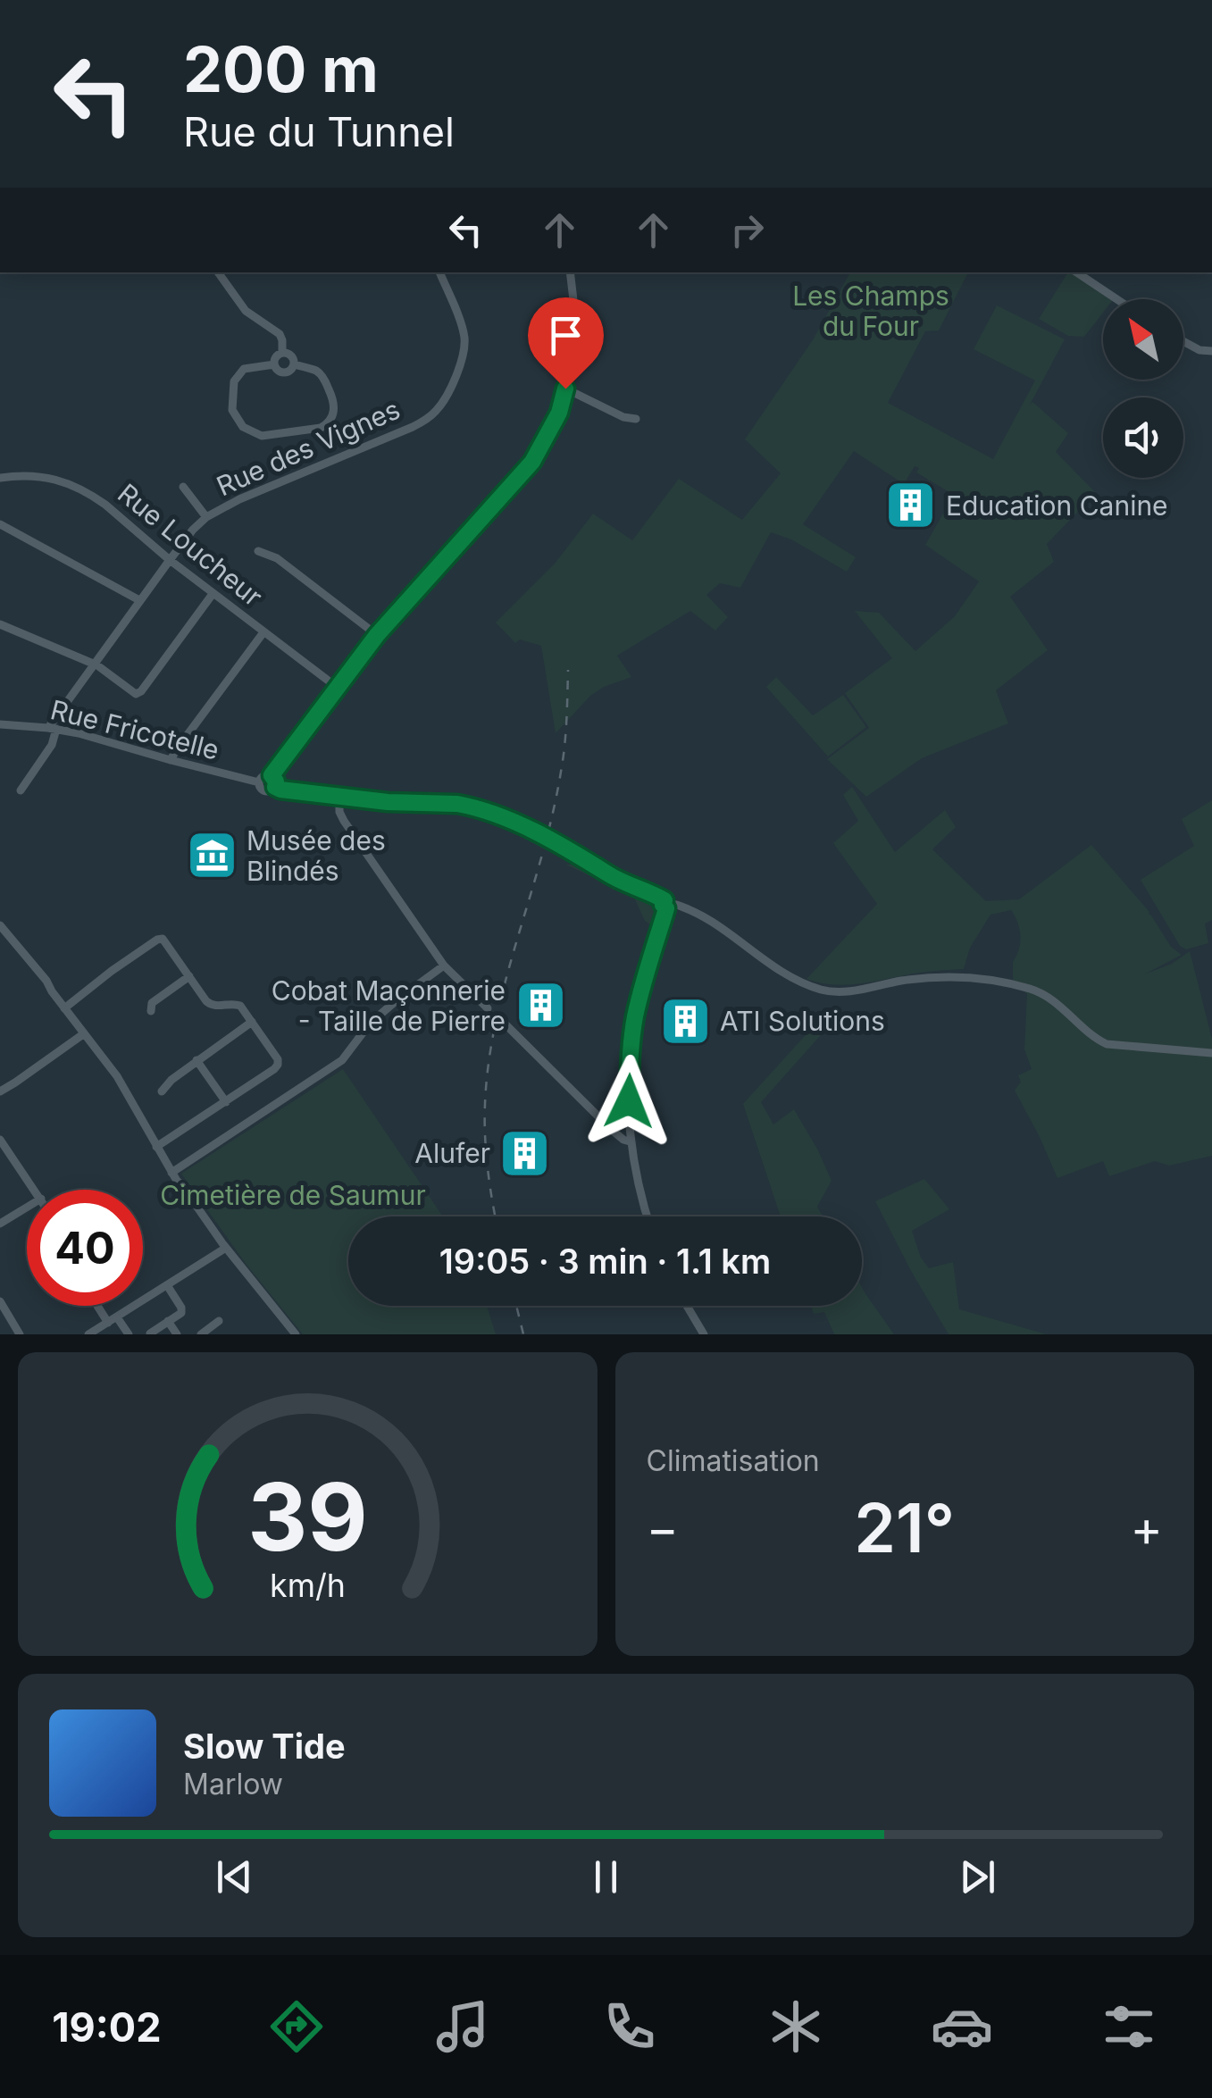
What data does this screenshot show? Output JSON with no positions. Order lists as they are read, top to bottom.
{
  "streets": {
    "street": ["Rue des Vignes", "Rue Loucheur", "Rue Fricotelle"]
  },
  "crossings": [
    ["Rue des Vignes", "Rue Loucheur"],
    ["Rue des Vignes", "Rue Fricotelle"]
  ],
  "parks": ["Les Champs du Four", "Cimetière de Saumur"],
  "places": {
    "building": [
      "Education Canine",
      "Cobat Maçonnerie - Taille de Pierre",
      "ATI Solutions",
      "Alufer"
    ],
    "museum": ["Musée des Blindés"]
  },
  "north": "top left",
  "page": {
    "turn": ["200 m", "Rue du Tunnel"],
    "limit": "40",
    "trip": "19:05 · 3 min · 1.1 km",
    "tile": "Climatisation",
    "heat": ["−", "21°", "+"],
    "song": ["Slow Tide", "Marlow"],
    "tabs": "19:02",
    "gauge": ["39", "km/h"]
  }
}
